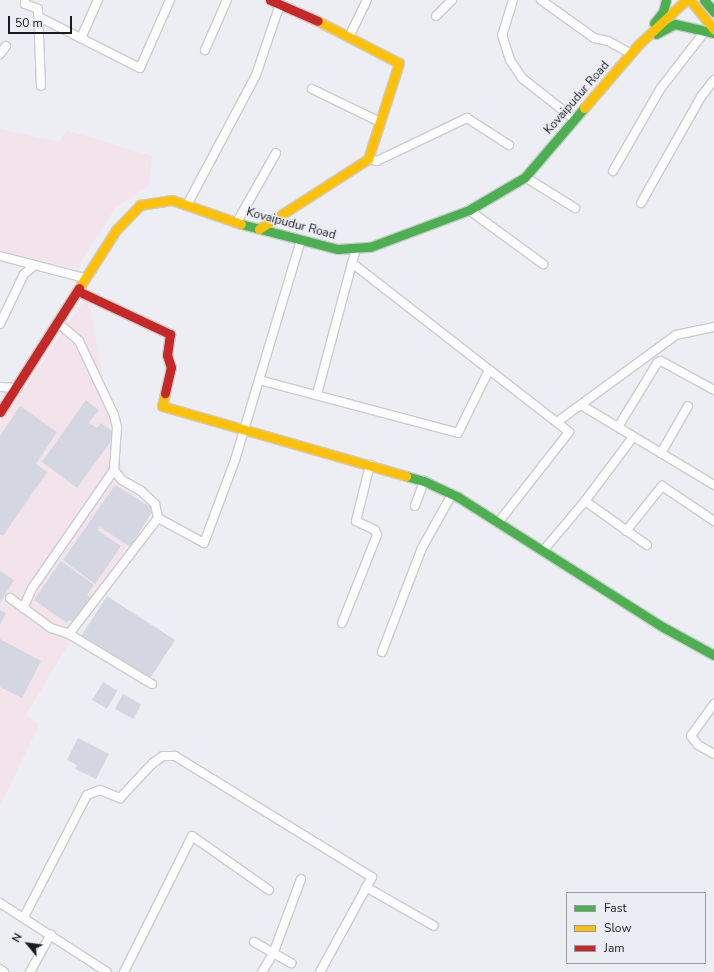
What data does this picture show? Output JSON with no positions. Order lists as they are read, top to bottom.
{
  "streets": {
    "street": ["Kovaipudur Road"]
  },
  "legend": ["Fast", "Slow", "Jam"],
  "scale_bar": "50 m",
  "north": "top left"
}
